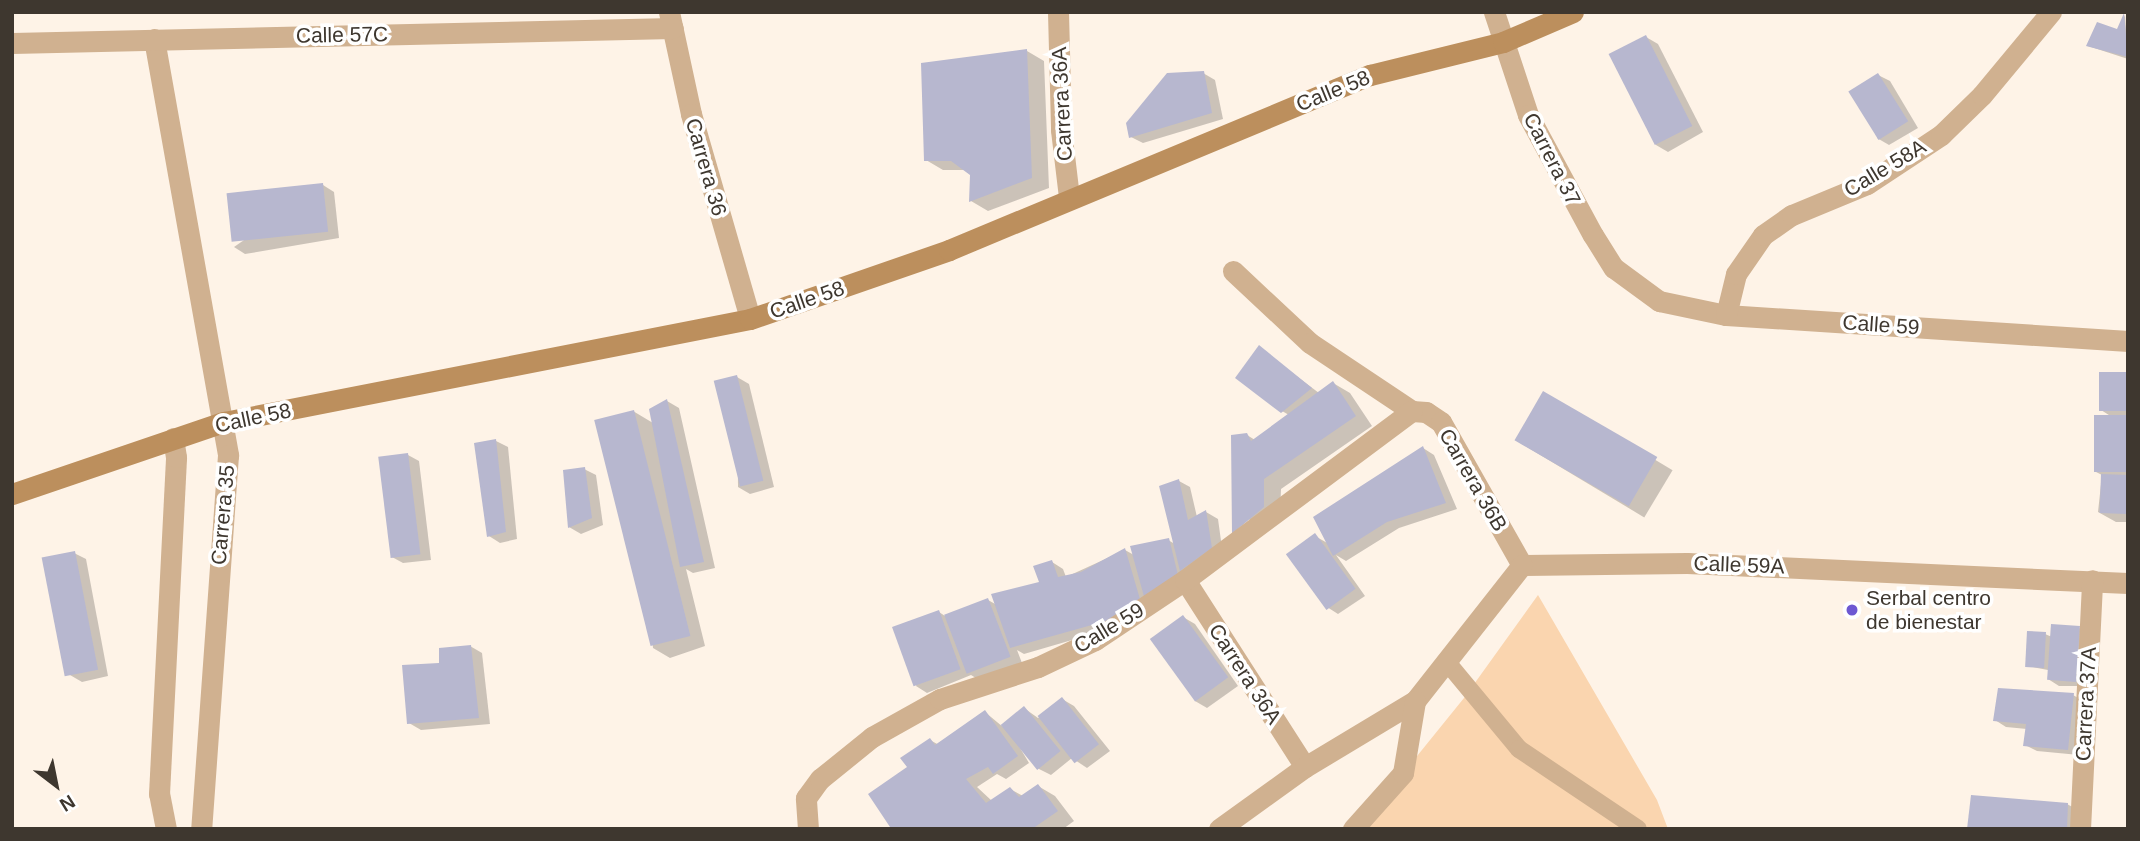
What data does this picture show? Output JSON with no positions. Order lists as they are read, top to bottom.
{
  "streets": {
    "street": [
      "Calle 57C",
      "Calle 58",
      "Carrera 36A",
      "Carrera 37",
      "Carrera 36",
      "Calle 58A",
      "Calle 59",
      "Carrera 36B",
      "Carrera 35",
      "Calle 59A",
      "Carrera 37A"
    ]
  },
  "crossings": [
    ["Calle 57C", "Carrera 36"],
    ["Calle 57C", "Carrera 35"],
    ["Calle 58", "Carrera 36A"],
    ["Calle 58", "Carrera 37"],
    ["Calle 58", "Carrera 36"],
    ["Calle 58", "Carrera 35"],
    ["Carrera 36A", "Calle 59"],
    ["Carrera 37", "Calle 59"],
    ["Calle 58A", "Calle 59"],
    ["Calle 59", "Carrera 36B"],
    ["Carrera 36B", "Calle 59A"],
    ["Calle 59A", "Carrera 37A"]
  ],
  "places": ["Serbal centro de bienestar"],
  "north": "bottom right"
}
